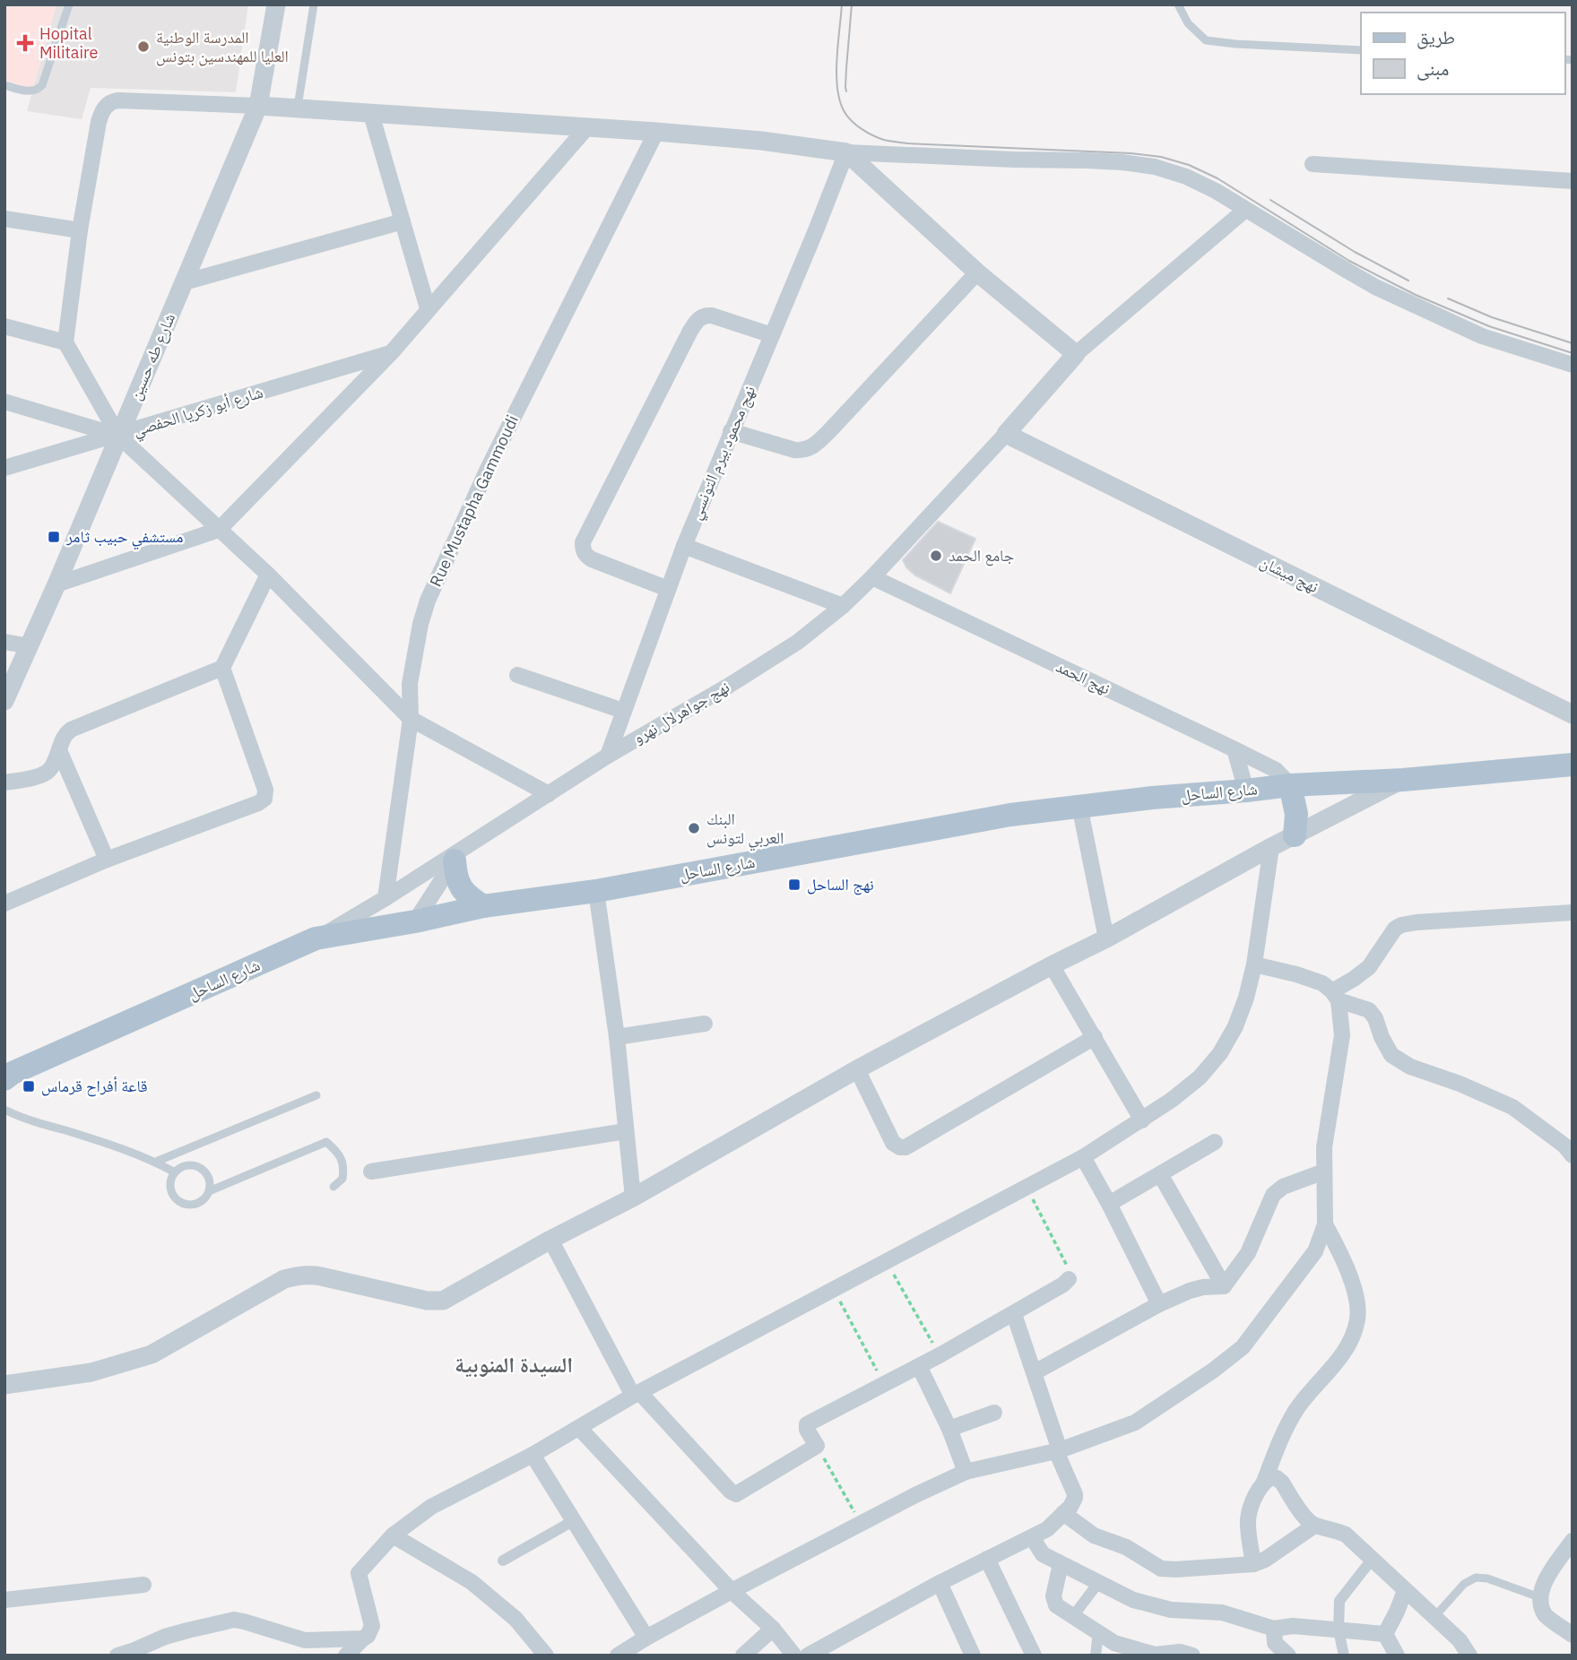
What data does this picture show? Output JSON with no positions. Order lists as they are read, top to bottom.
{
  "streets": {
    "main road": ["شارع الساحل"],
    "street": [
      "شارع طه حسين",
      "شارع أبو زكريا الحفصي",
      "نهج محمود بيرم التونسي",
      "Rue Mustapha Gammoudi",
      "نهج ميشان",
      "نهج الحمد",
      "نهج جواهرلال نهرو"
    ]
  },
  "crossings": [
    ["شارع طه حسين", "شارع أبو زكريا الحفصي"],
    ["نهج محمود بيرم التونسي", "نهج جواهرلال نهرو"],
    ["Rue Mustapha Gammoudi", "نهج جواهرلال نهرو"],
    ["نهج ميشان", "نهج جواهرلال نهرو"],
    ["نهج الحمد", "نهج جواهرلال نهرو"],
    ["نهج الحمد", "شارع الساحل"],
    ["نهج جواهرلال نهرو", "شارع الساحل"]
  ],
  "districts": ["السيدة المنوبية"],
  "places": {
    "health": ["Hopital Militaire"],
    "other": ["المدرسة الوطنية العليا للمهندسين بتونس", "جامع الحمد", "البنك العربي لتونس"],
    "transit": ["مستشفي حبيب ثامر", "نهج الساحل", "قاعة أفراح قرماس"]
  },
  "legend": ["طريق", "مبنى"]
}
